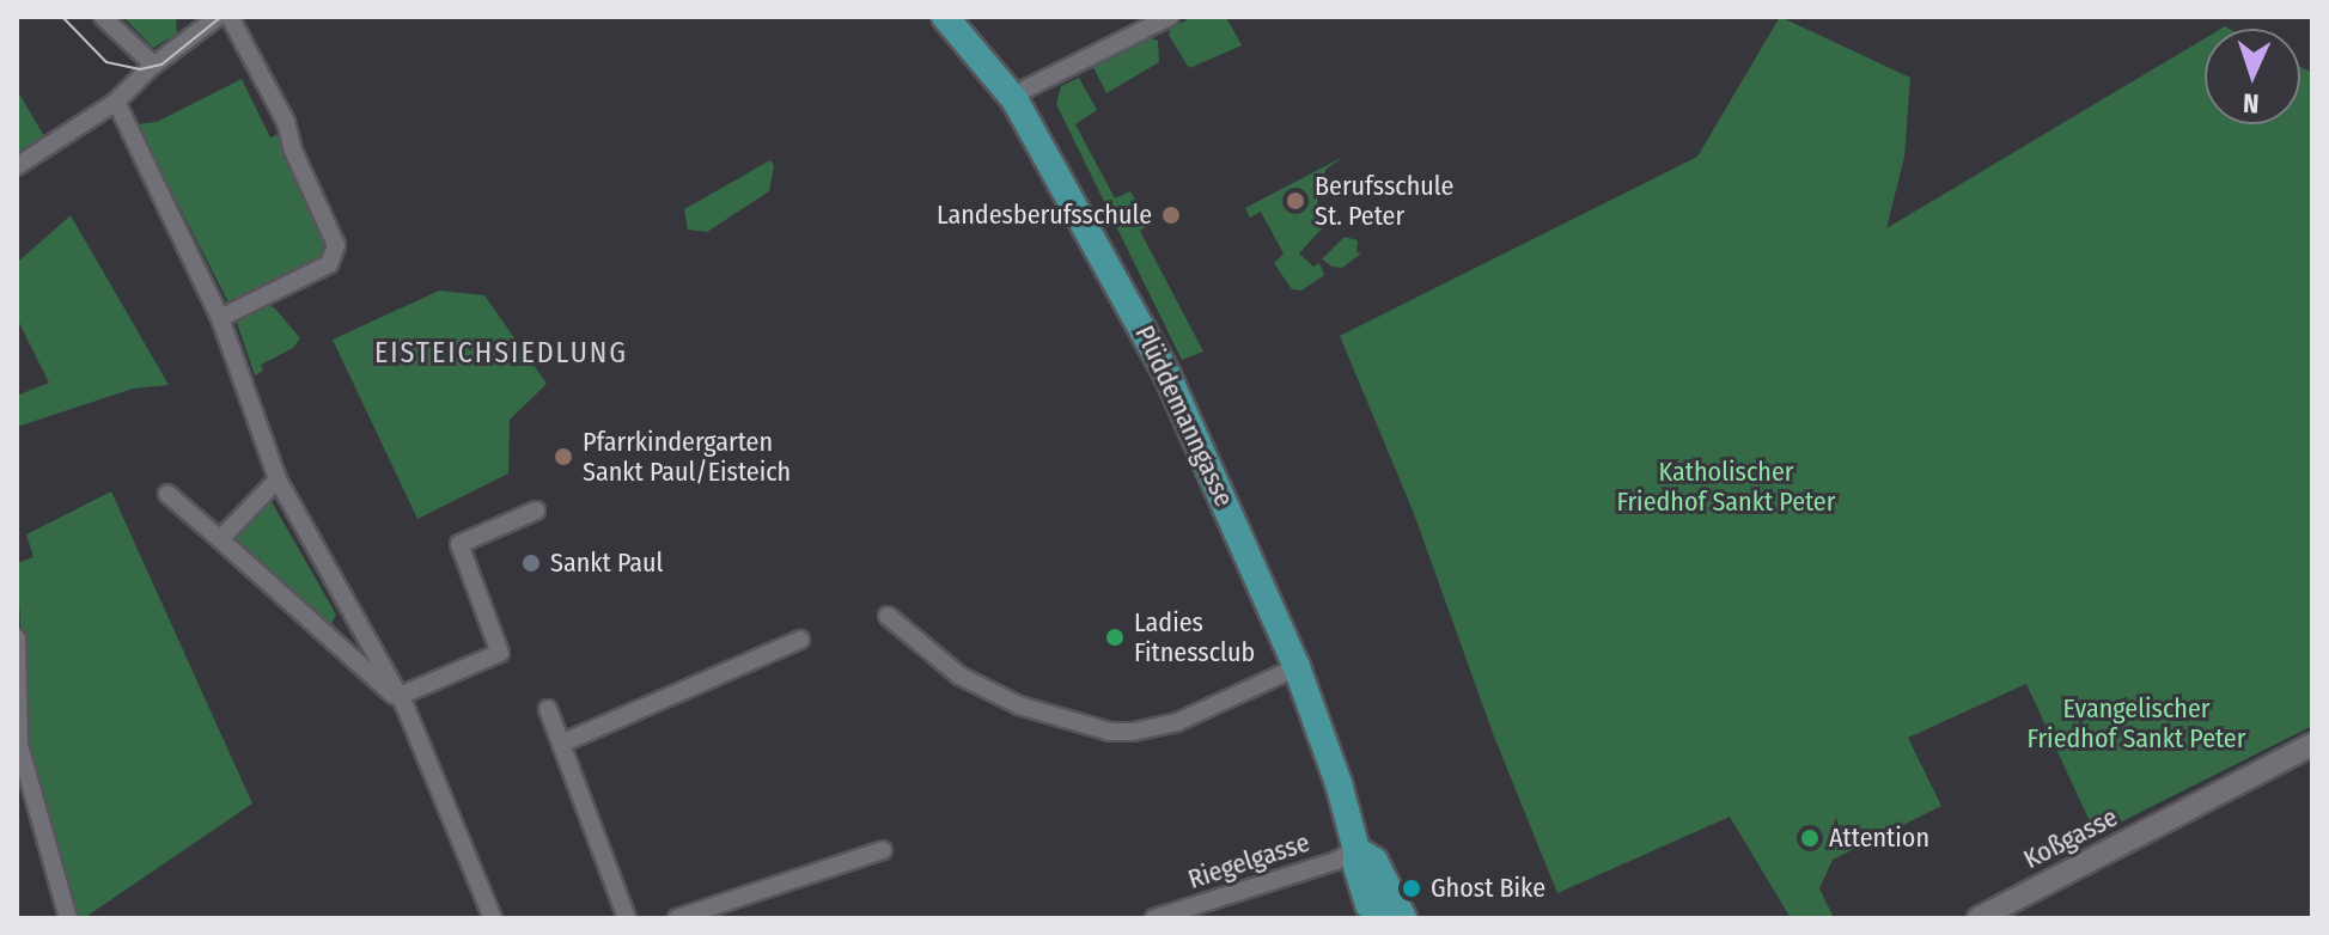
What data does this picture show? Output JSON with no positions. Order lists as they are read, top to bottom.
{
  "streets": {
    "main road": ["Plüddemanngasse", "Koßgasse"],
    "street": ["Riegelgasse"]
  },
  "crossings": [
    ["Plüddemanngasse", "Riegelgasse"]
  ],
  "districts": ["EISTEICHSIEDLUNG"],
  "parks": ["Katholischer Friedhof Sankt Peter", "Evangelischer Friedhof Sankt Peter"],
  "places": [
    "Berufsschule St. Peter",
    "Landesberufsschule",
    "Pfarrkindergarten Sankt Paul/Eisteich",
    "Sankt Paul",
    "Ladies Fitnessclub",
    "Attention",
    "Ghost Bike"
  ],
  "north": "bottom"
}
